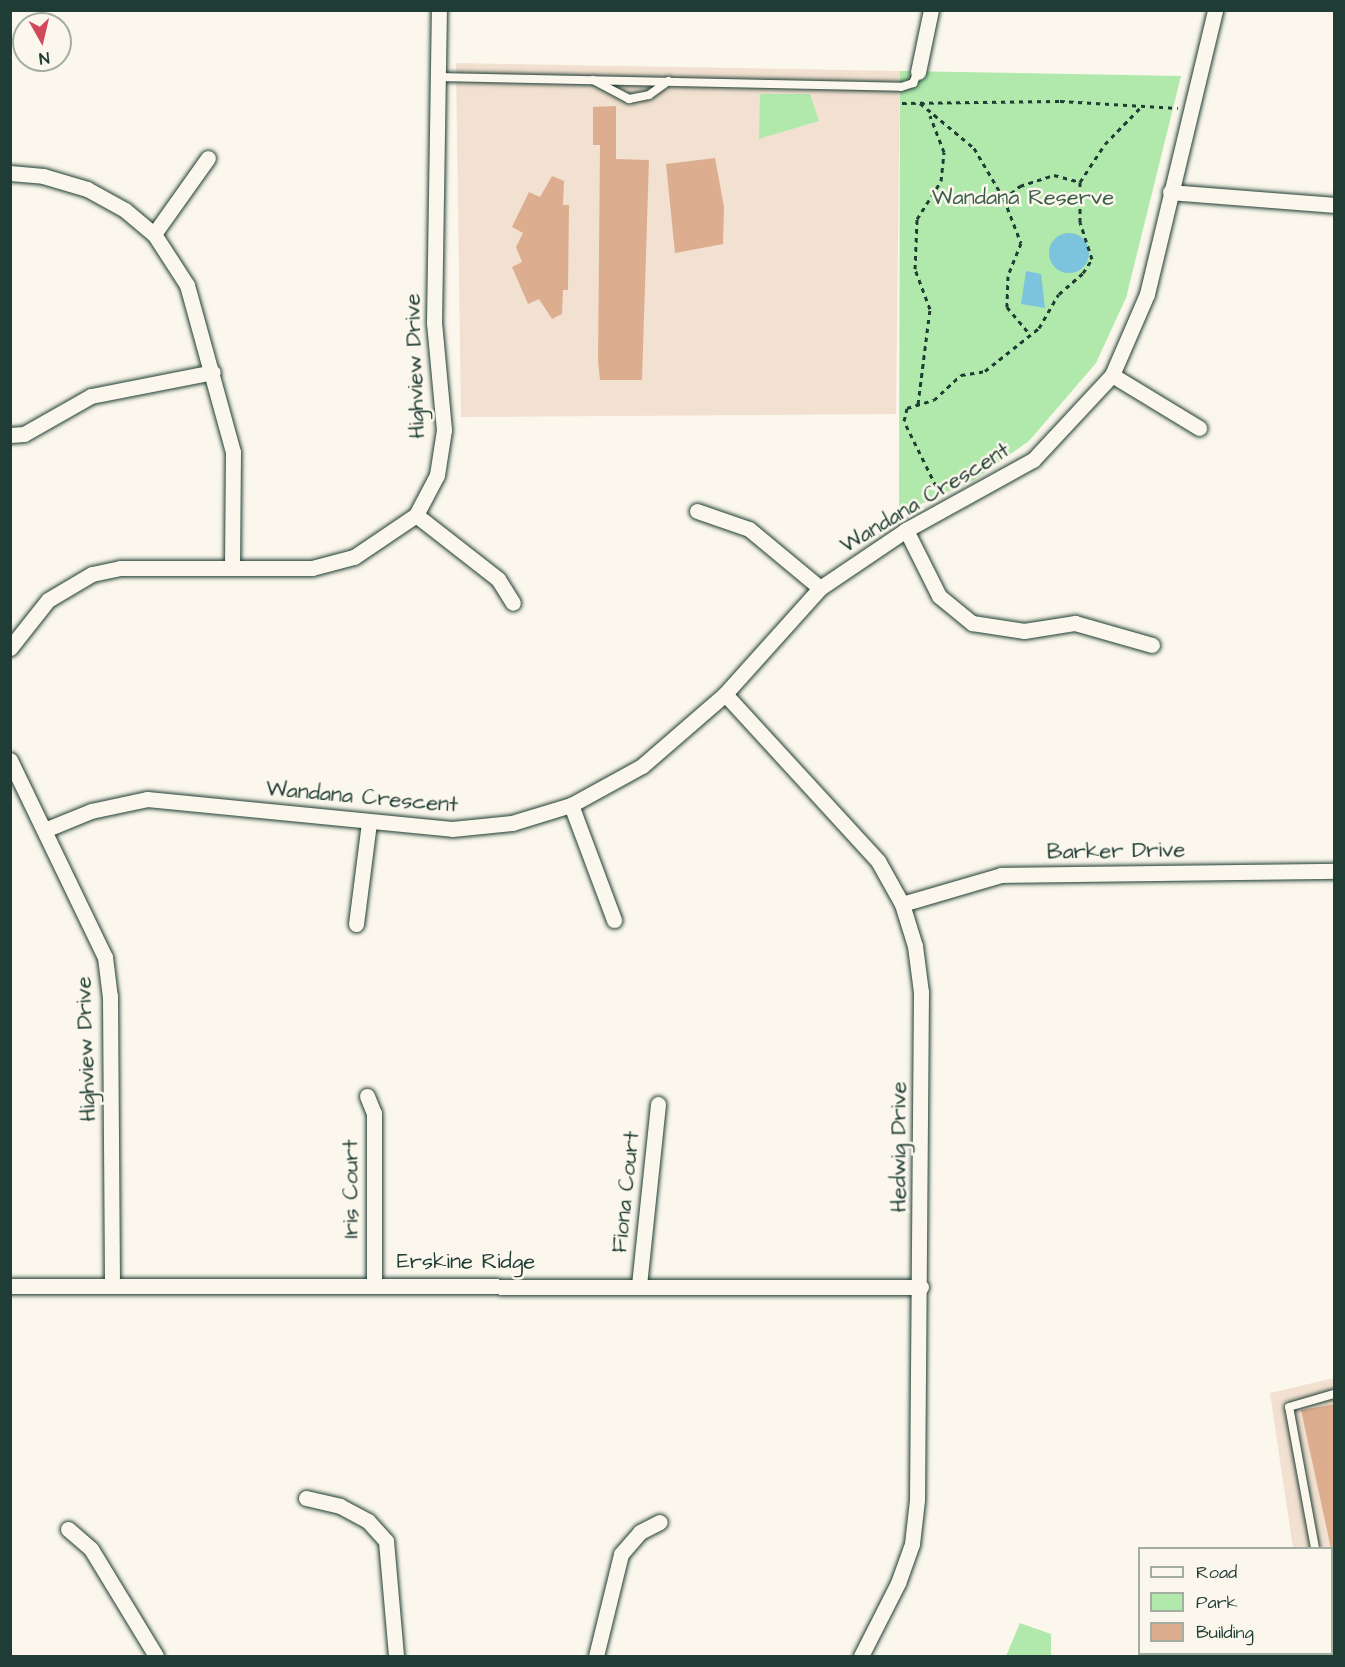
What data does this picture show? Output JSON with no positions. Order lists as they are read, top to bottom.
{
  "streets": {
    "street": [
      "Highview Drive",
      "Wandana Crescent",
      "Barker Drive",
      "Hedwig Drive",
      "Iris Court",
      "Fiona Court",
      "Erskine Ridge"
    ]
  },
  "crossings": [
    ["Highview Drive", "Wandana Crescent"],
    ["Highview Drive", "Erskine Ridge"],
    ["Wandana Crescent", "Hedwig Drive"],
    ["Barker Drive", "Hedwig Drive"],
    ["Hedwig Drive", "Erskine Ridge"],
    ["Iris Court", "Erskine Ridge"],
    ["Fiona Court", "Erskine Ridge"]
  ],
  "parks": ["Wandana Reserve"],
  "legend": ["Road", "Park", "Building"],
  "north": "bottom"
}
